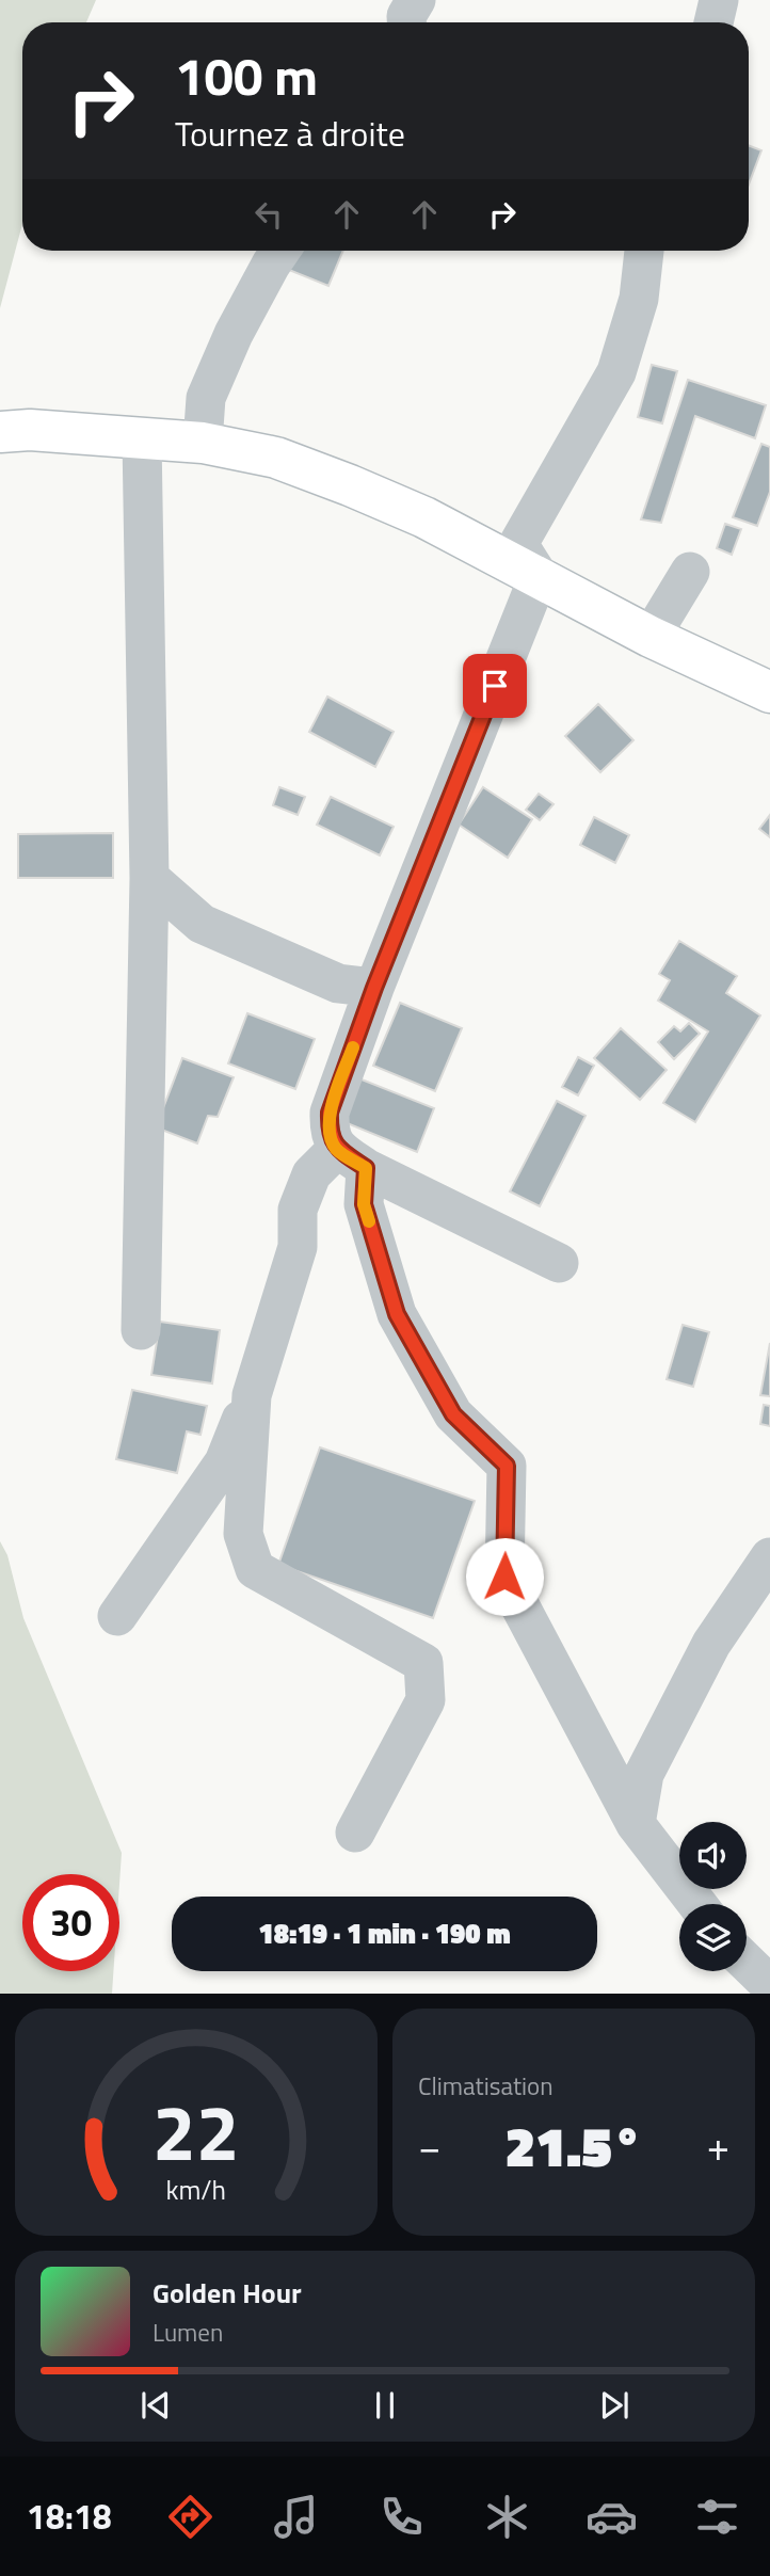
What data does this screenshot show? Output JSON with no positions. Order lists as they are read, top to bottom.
{
  "page": {
    "turn": ["100 m", "Tournez à droite"],
    "limit": "30",
    "trip": "18:19 · 1 min · 190 m",
    "tile": "Climatisation",
    "heat": ["−", "21.5°", "+"],
    "song": ["Golden Hour", "Lumen"],
    "tabs": "18:18",
    "gauge": ["22", "km/h"]
  }
}
